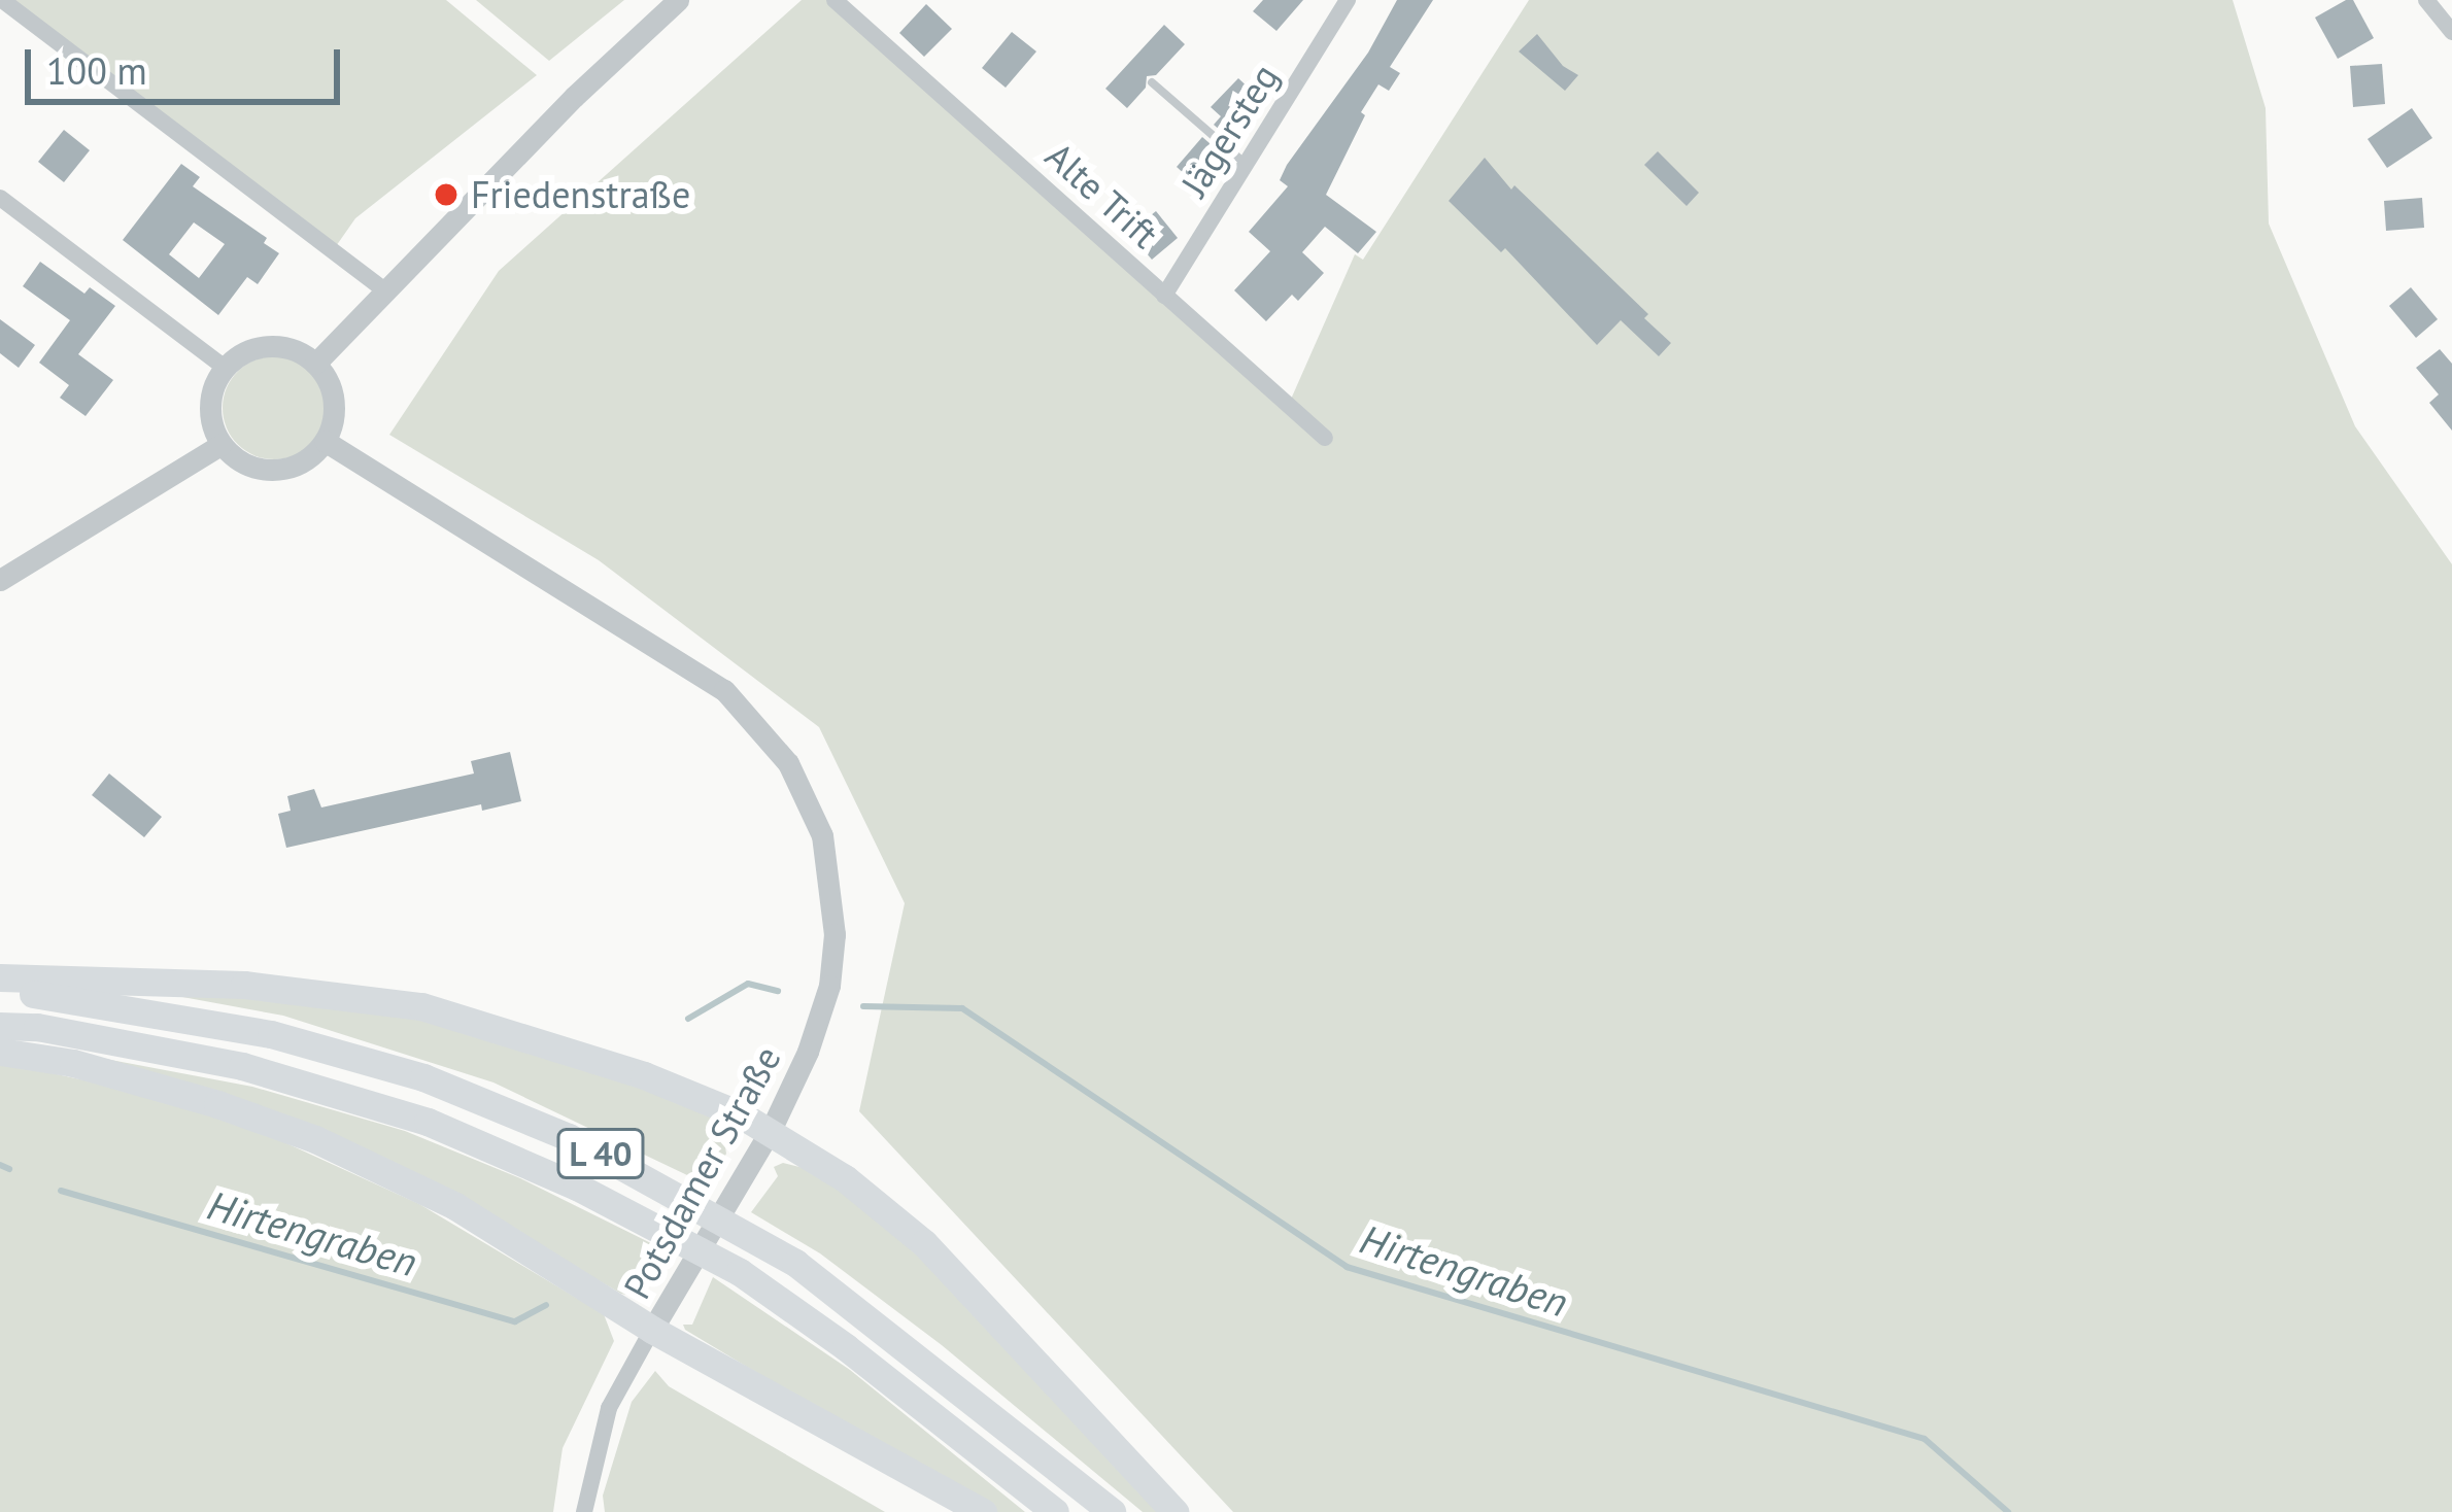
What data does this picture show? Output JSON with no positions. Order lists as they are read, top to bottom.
{
  "streets": {
    "highway": ["L 40"],
    "street": ["Jägersteg", "Alte Trift", "Potsdamer Straße"]
  },
  "crossings": [
    ["Jägersteg", "Alte Trift"]
  ],
  "water": ["Hirtengraben"],
  "places": ["Friedenstraße"],
  "scale_bar": "100 m"
}
